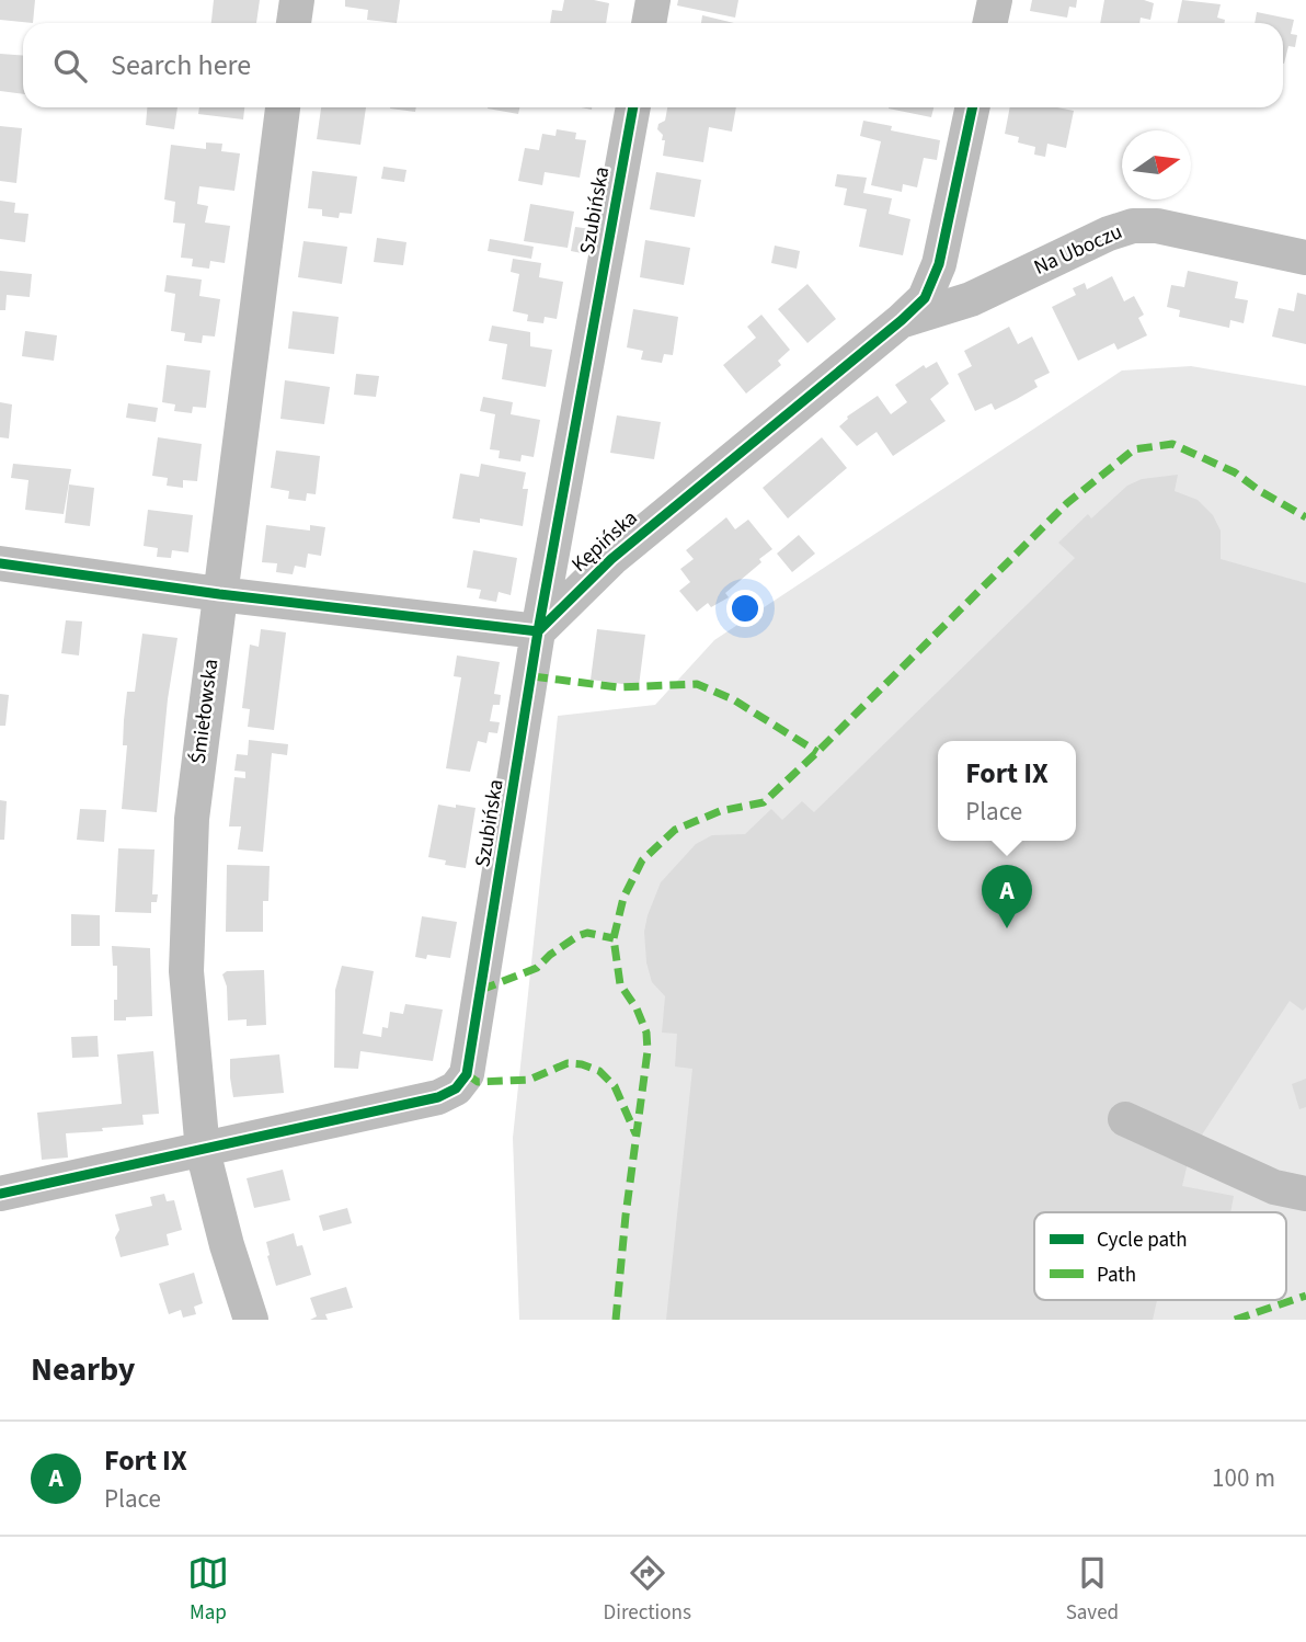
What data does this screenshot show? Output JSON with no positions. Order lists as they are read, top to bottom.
{
  "streets": {
    "street": [
      "Szubińska",
      "Na Uboczu",
      "Kępińska",
      "Śmiełowska"
    ]
  },
  "crossings": [
    ["Szubińska", "Kępińska"],
    ["Szubińska", "Śmiełowska"],
    ["Na Uboczu", "Kępińska"]
  ],
  "legend": ["Cycle path", "Path"],
  "north": "right",
  "page": {
    "search": "Search here",
    "popup": ["Fort IX", "Place"],
    "pins": "A",
    "heading": "Nearby",
    "list": [
      {
        "mark": "A",
        "name": "Fort IX",
        "note": "Place",
        "value": "100 m"
      }
    ],
    "nav": ["Map", "Directions", "Saved"]
  }
}
